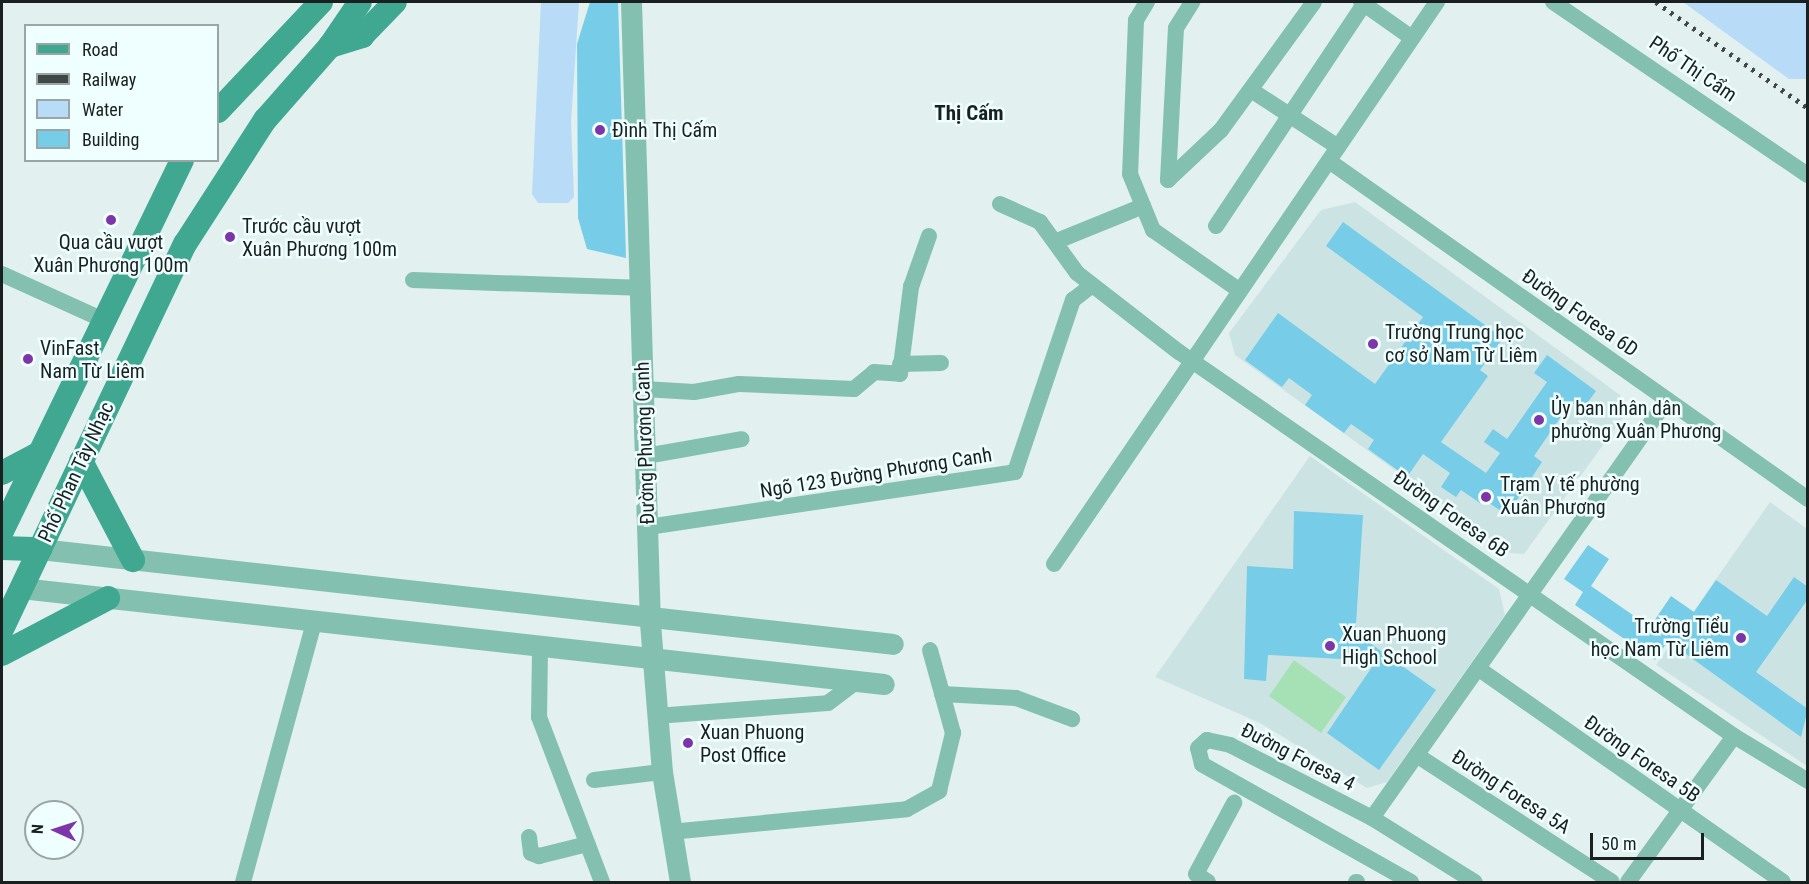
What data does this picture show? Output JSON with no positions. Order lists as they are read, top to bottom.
{
  "streets": {
    "main road": ["Phố Phan Tây Nhạc"],
    "street": [
      "Phố Thị Cẩm",
      "Đường Foresa 6D",
      "Đường Phương Canh",
      "Ngõ 123 Đường Phương Canh",
      "Đường Foresa 6B",
      "Đường Foresa 4",
      "Đường Foresa 5B",
      "Đường Foresa 5A"
    ]
  },
  "crossings": [
    ["Đường Phương Canh", "Ngõ 123 Đường Phương Canh"],
    ["Ngõ 123 Đường Phương Canh", "Đường Foresa 6B"]
  ],
  "districts": ["Thị Cấm"],
  "places": [
    "Đình Thị Cấm",
    "Qua cầu vượt Xuân Phương 100m",
    "Trước cầu vượt Xuân Phương 100m",
    "Trường Trung học cơ sở Nam Từ Liêm",
    "VinFast Nam Từ Liêm",
    "Ủy ban nhân dân phường Xuân Phương",
    "Trạm Y tế phường Xuân Phương",
    "Trường Tiểu học Nam Từ Liêm",
    "Xuan Phuong High School",
    "Xuan Phuong Post Office"
  ],
  "legend": [
    "Road",
    "Railway",
    "Water",
    "Building"
  ],
  "scale_bar": "50 m",
  "north": "left"
}
